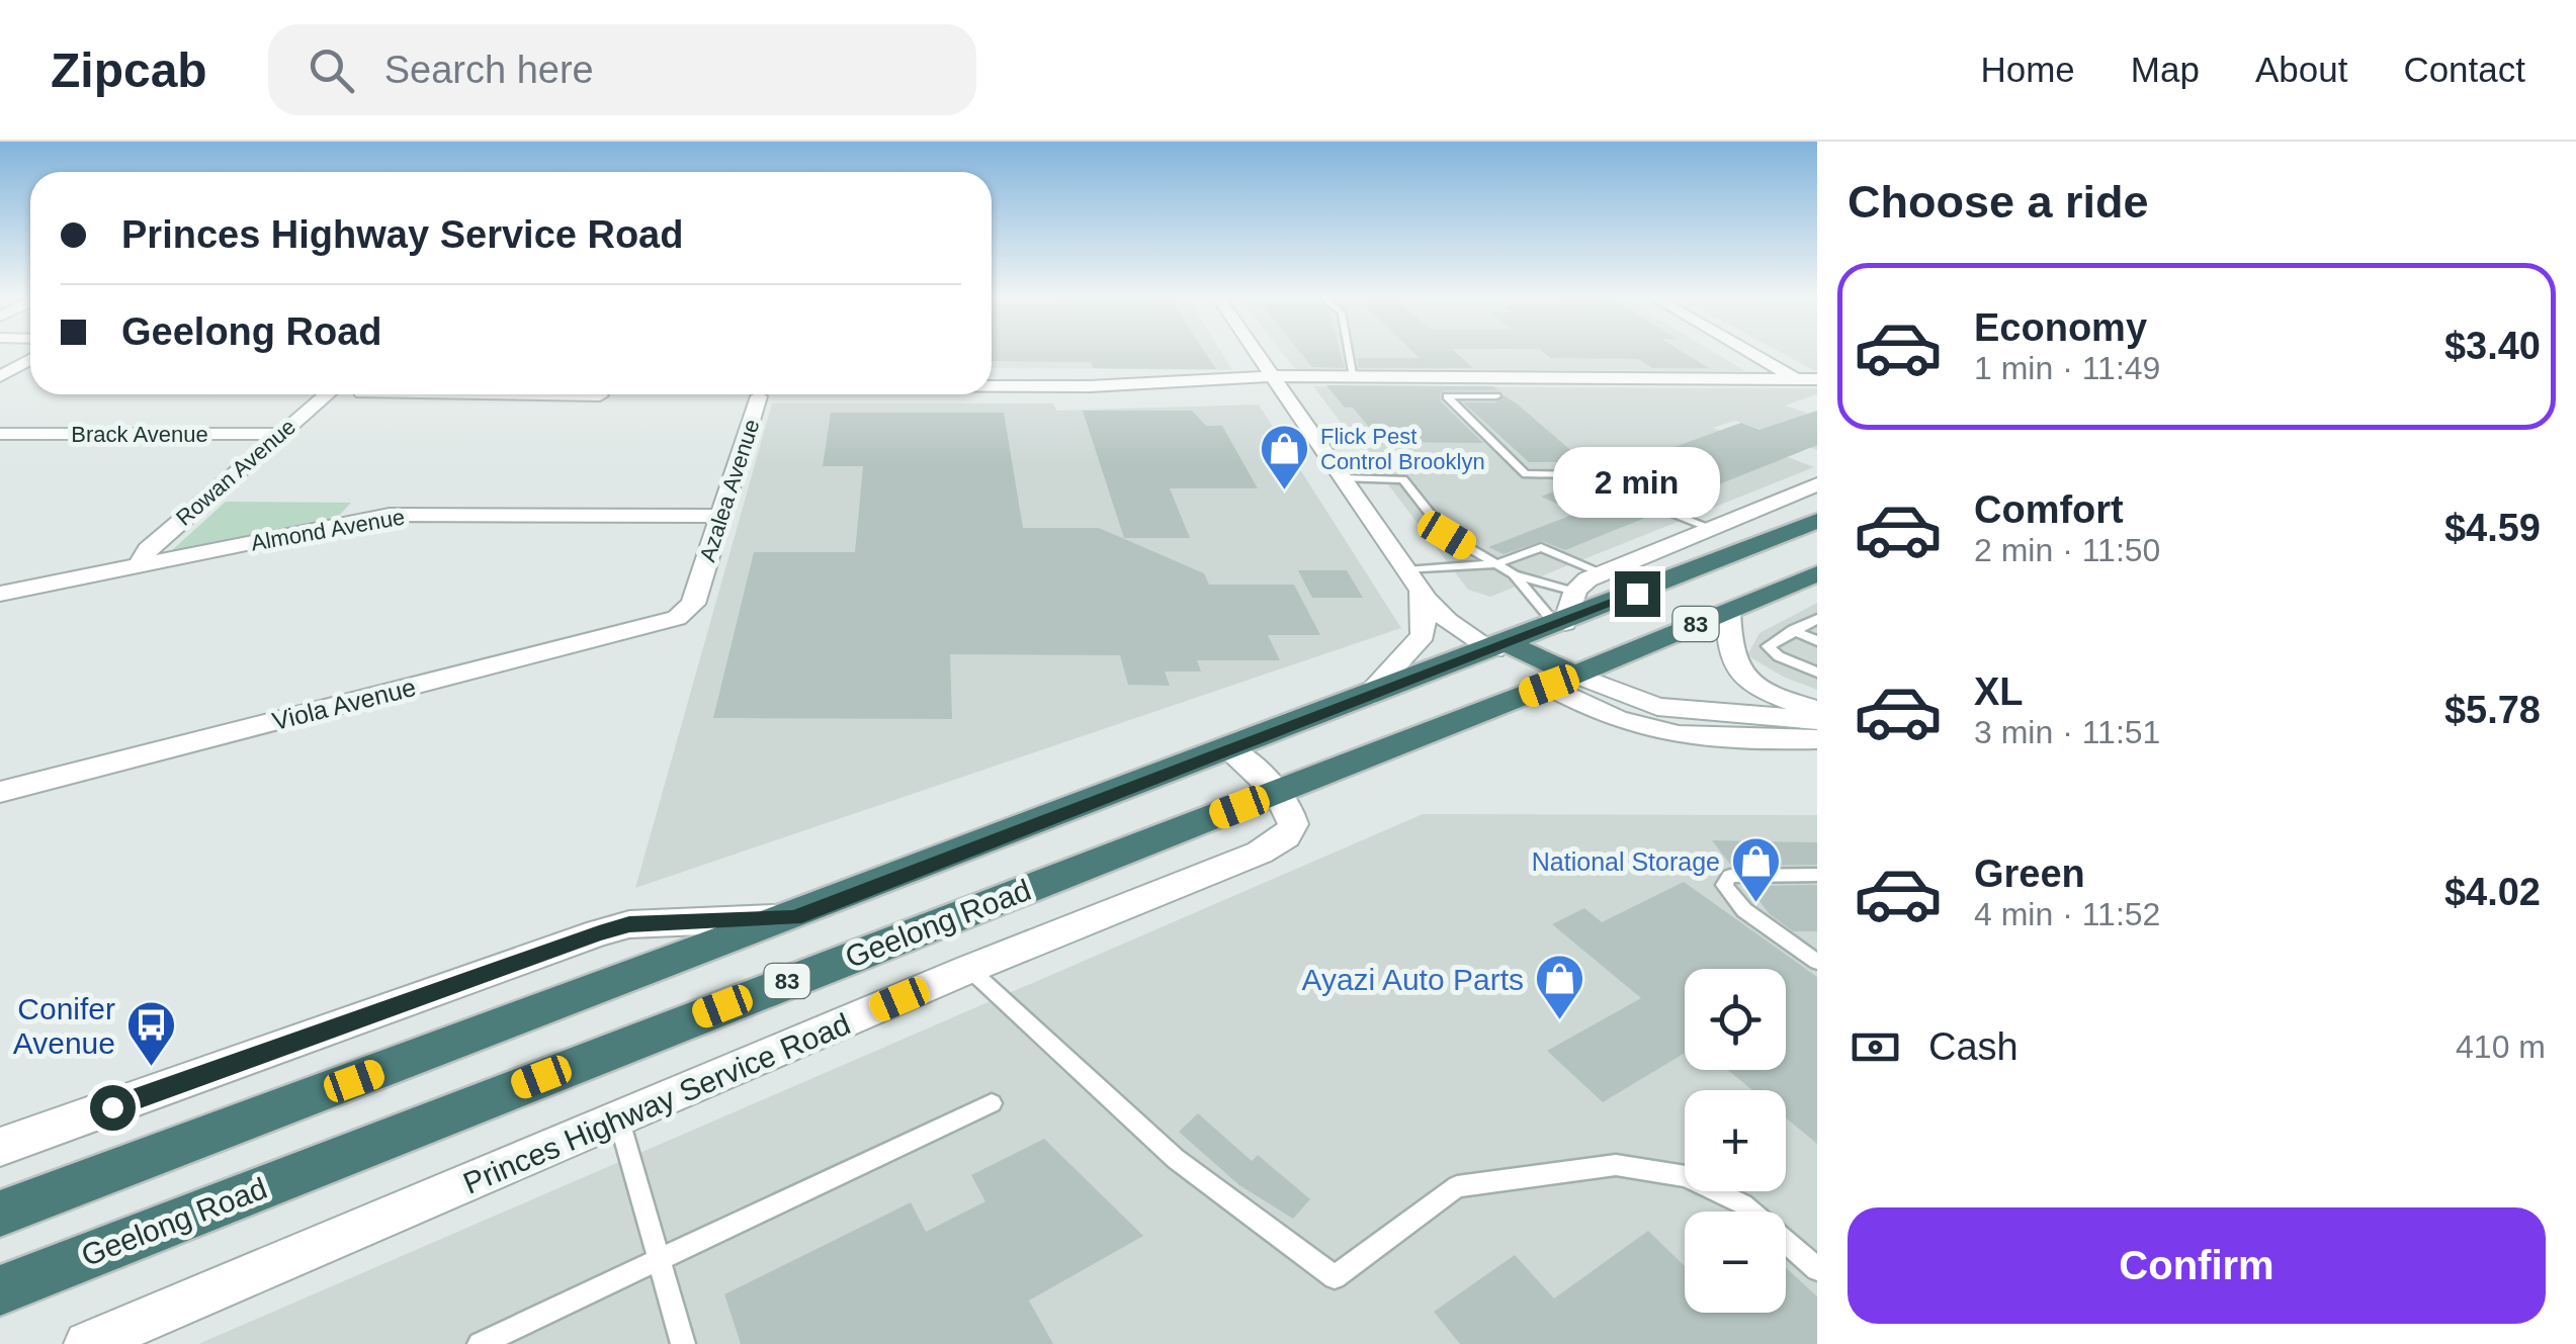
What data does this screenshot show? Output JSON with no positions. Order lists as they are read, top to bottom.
{
  "streets": {
    "highway": ["83", "Geelong Road"],
    "street": [
      "Brack Avenue",
      "Rowan Avenue",
      "Azalea Avenue",
      "Almond Avenue",
      "Viola Avenue",
      "Princes Highway Service Road"
    ]
  },
  "crossings": [
    ["Brack Avenue", "Rowan Avenue"],
    ["Rowan Avenue", "Almond Avenue"],
    ["Azalea Avenue", "Almond Avenue"],
    ["Azalea Avenue", "Viola Avenue"],
    ["Geelong Road", "Princes Highway Service Road"]
  ],
  "places": {
    "shop": ["Flick Pest Control Brooklyn", "National Storage", "Ayazi Auto Parts"],
    "bus stop": ["Conifer Avenue"]
  },
  "page": {
    "header": "Zipcab",
    "search": "Search here",
    "nav": [
      "Home",
      "Map",
      "About",
      "Contact"
    ],
    "heading": "Choose a ride",
    "banner": ["Princes Highway Service Road", "Geelong Road"],
    "list": [
      {
        "name": "Economy",
        "note": "1 min · 11:49",
        "value": "$3.40"
      },
      {
        "name": "Comfort",
        "note": "2 min · 11:50",
        "value": "$4.59"
      },
      {
        "name": "XL",
        "note": "3 min · 11:51",
        "value": "$5.78"
      },
      {
        "name": "Green",
        "note": "4 min · 11:52",
        "value": "$4.02"
      }
    ],
    "bubble": "2 min",
    "map_buttons": ["+", "−"],
    "pay": ["Cash", "410 m"],
    "buttons": "Confirm"
  }
}
